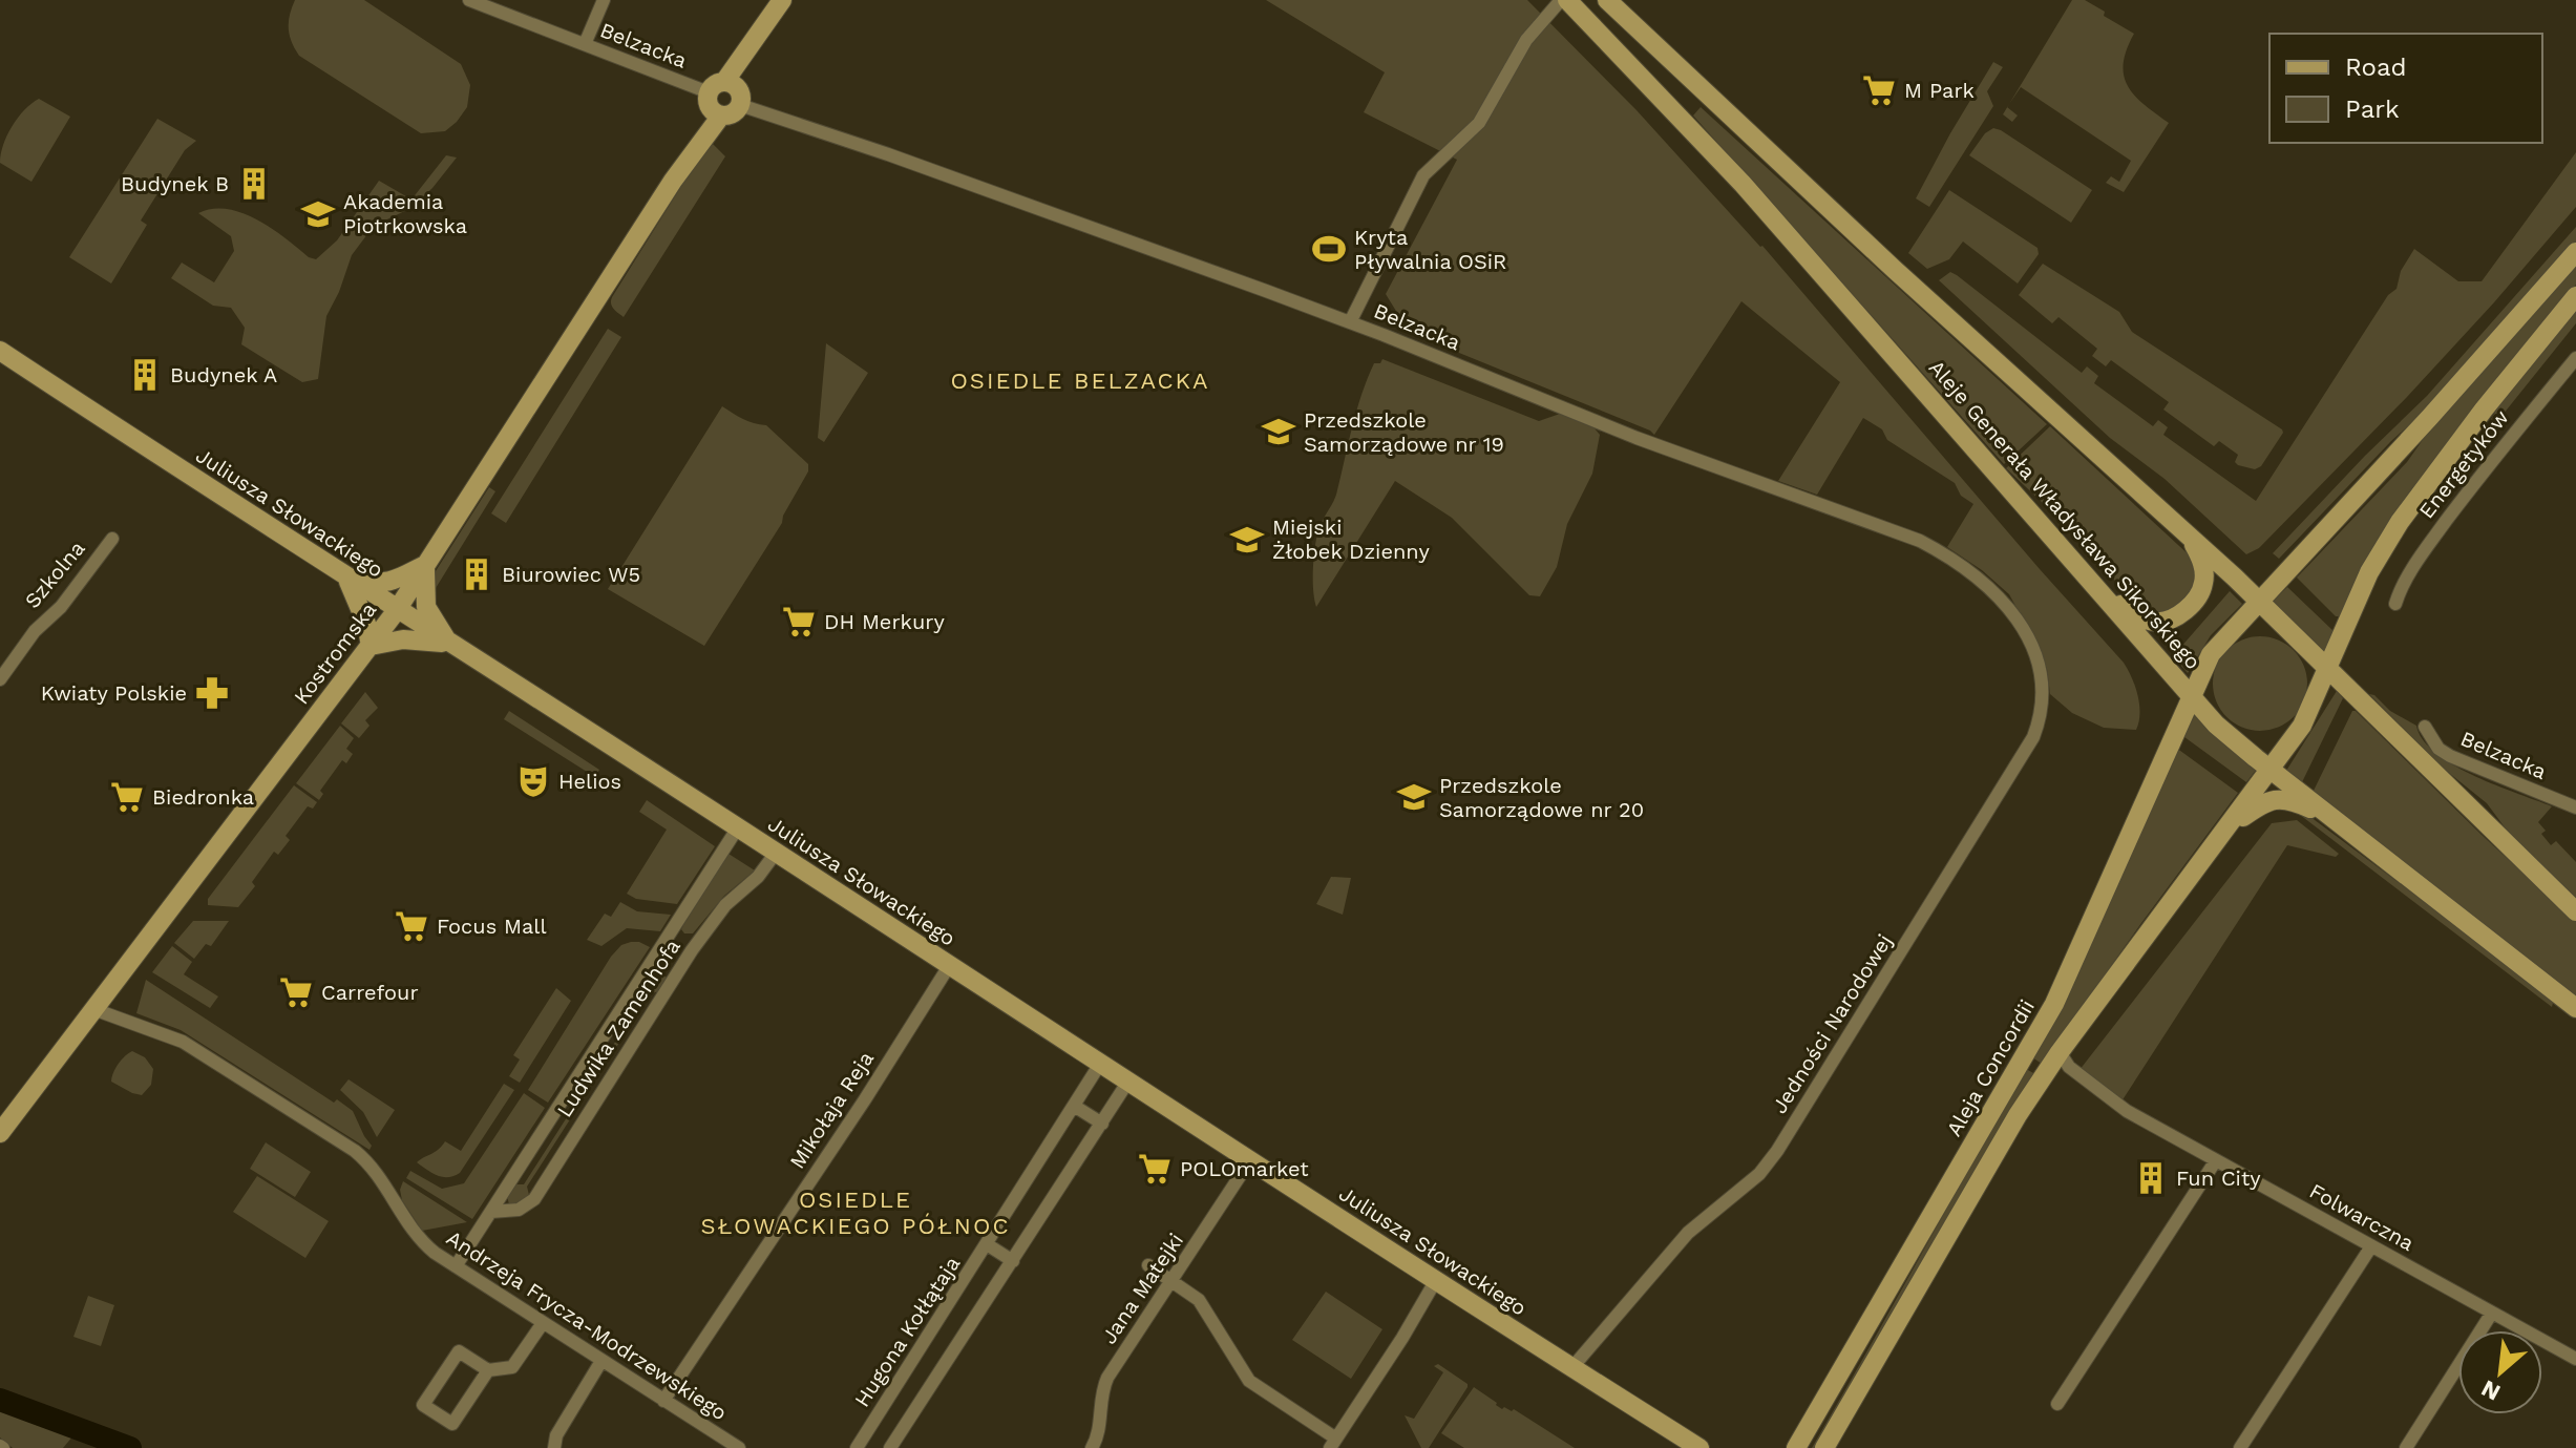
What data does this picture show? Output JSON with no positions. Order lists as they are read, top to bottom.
{
  "streets": {
    "street": [
      "Belzacka",
      "Energetyków",
      "Juliusza Słowackiego",
      "Aleje Generała Władysława Sikorskiego",
      "Szkolna",
      "Kostromska",
      "Jedności Narodowej",
      "Ludwika Zamenhofa",
      "Aleja Concordii",
      "Mikołaja Reja",
      "Folwarczna",
      "Jana Matejki",
      "Andrzeja Frycza-Modrzewskiego",
      "Hugona Kołłątaja"
    ]
  },
  "crossings": [
    ["Belzacka", "Kostromska"],
    ["Belzacka", "Jedności Narodowej"],
    ["Juliusza Słowackiego", "Kostromska"],
    ["Juliusza Słowackiego", "Jedności Narodowej"],
    ["Juliusza Słowackiego", "Ludwika Zamenhofa"],
    ["Juliusza Słowackiego", "Mikołaja Reja"],
    ["Juliusza Słowackiego", "Jana Matejki"],
    ["Juliusza Słowackiego", "Hugona Kołłątaja"],
    ["Aleje Generała Władysława Sikorskiego", "Aleja Concordii"],
    ["Kostromska", "Andrzeja Frycza-Modrzewskiego"],
    ["Ludwika Zamenhofa", "Andrzeja Frycza-Modrzewskiego"],
    ["Mikołaja Reja", "Andrzeja Frycza-Modrzewskiego"]
  ],
  "districts": ["OSIEDLE BELZACKA", "OSIEDLE SŁOWACKIEGO PÓŁNOC"],
  "places": {
    "supermarket": [
      "M Park",
      "DH Merkury",
      "Biedronka",
      "Focus Mall",
      "Carrefour",
      "POLOmarket"
    ],
    "building": [
      "Budynek B",
      "Budynek A",
      "Biurowiec W5",
      "Fun City"
    ],
    "school or university": [
      "Akademia Piotrkowska",
      "Przedszkole Samorządowe nr 19",
      "Miejski Żłobek Dzienny",
      "Przedszkole Samorządowe nr 20"
    ],
    "sports": ["Kryta Pływalnia OSiR"],
    "pharmacy": ["Kwiaty Polskie"],
    "theatre": ["Helios"]
  },
  "legend": ["Road", "Park"],
  "north": "bottom left"
}
